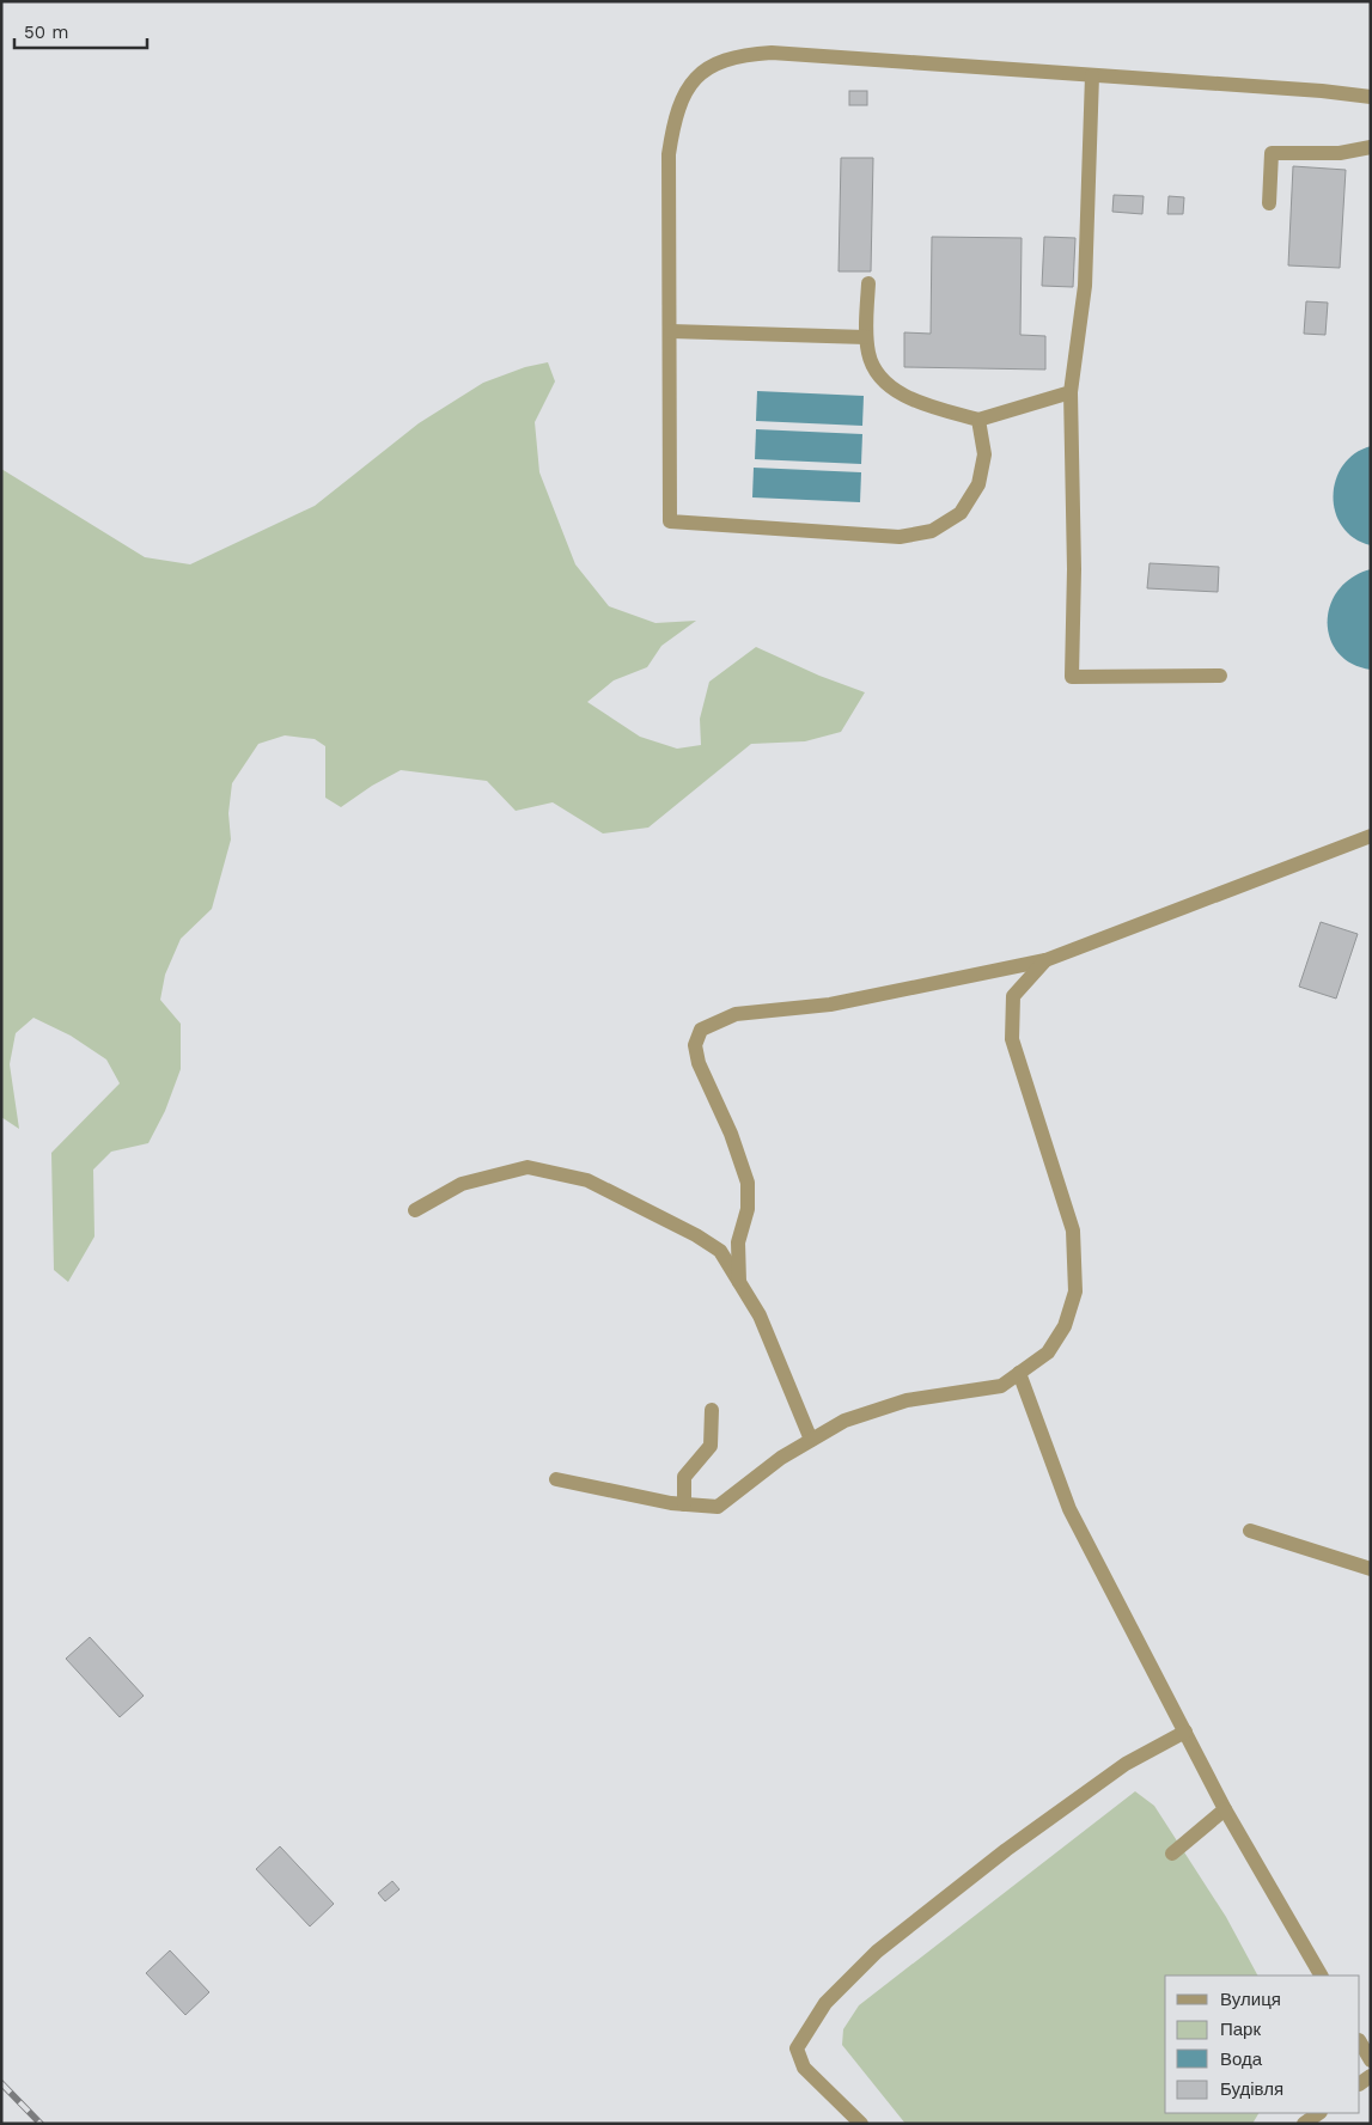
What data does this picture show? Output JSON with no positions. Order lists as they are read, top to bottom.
{
  "legend": [
    "Вулиця",
    "Парк",
    "Вода",
    "Будівля"
  ],
  "scale_bar": "50 m"
}
